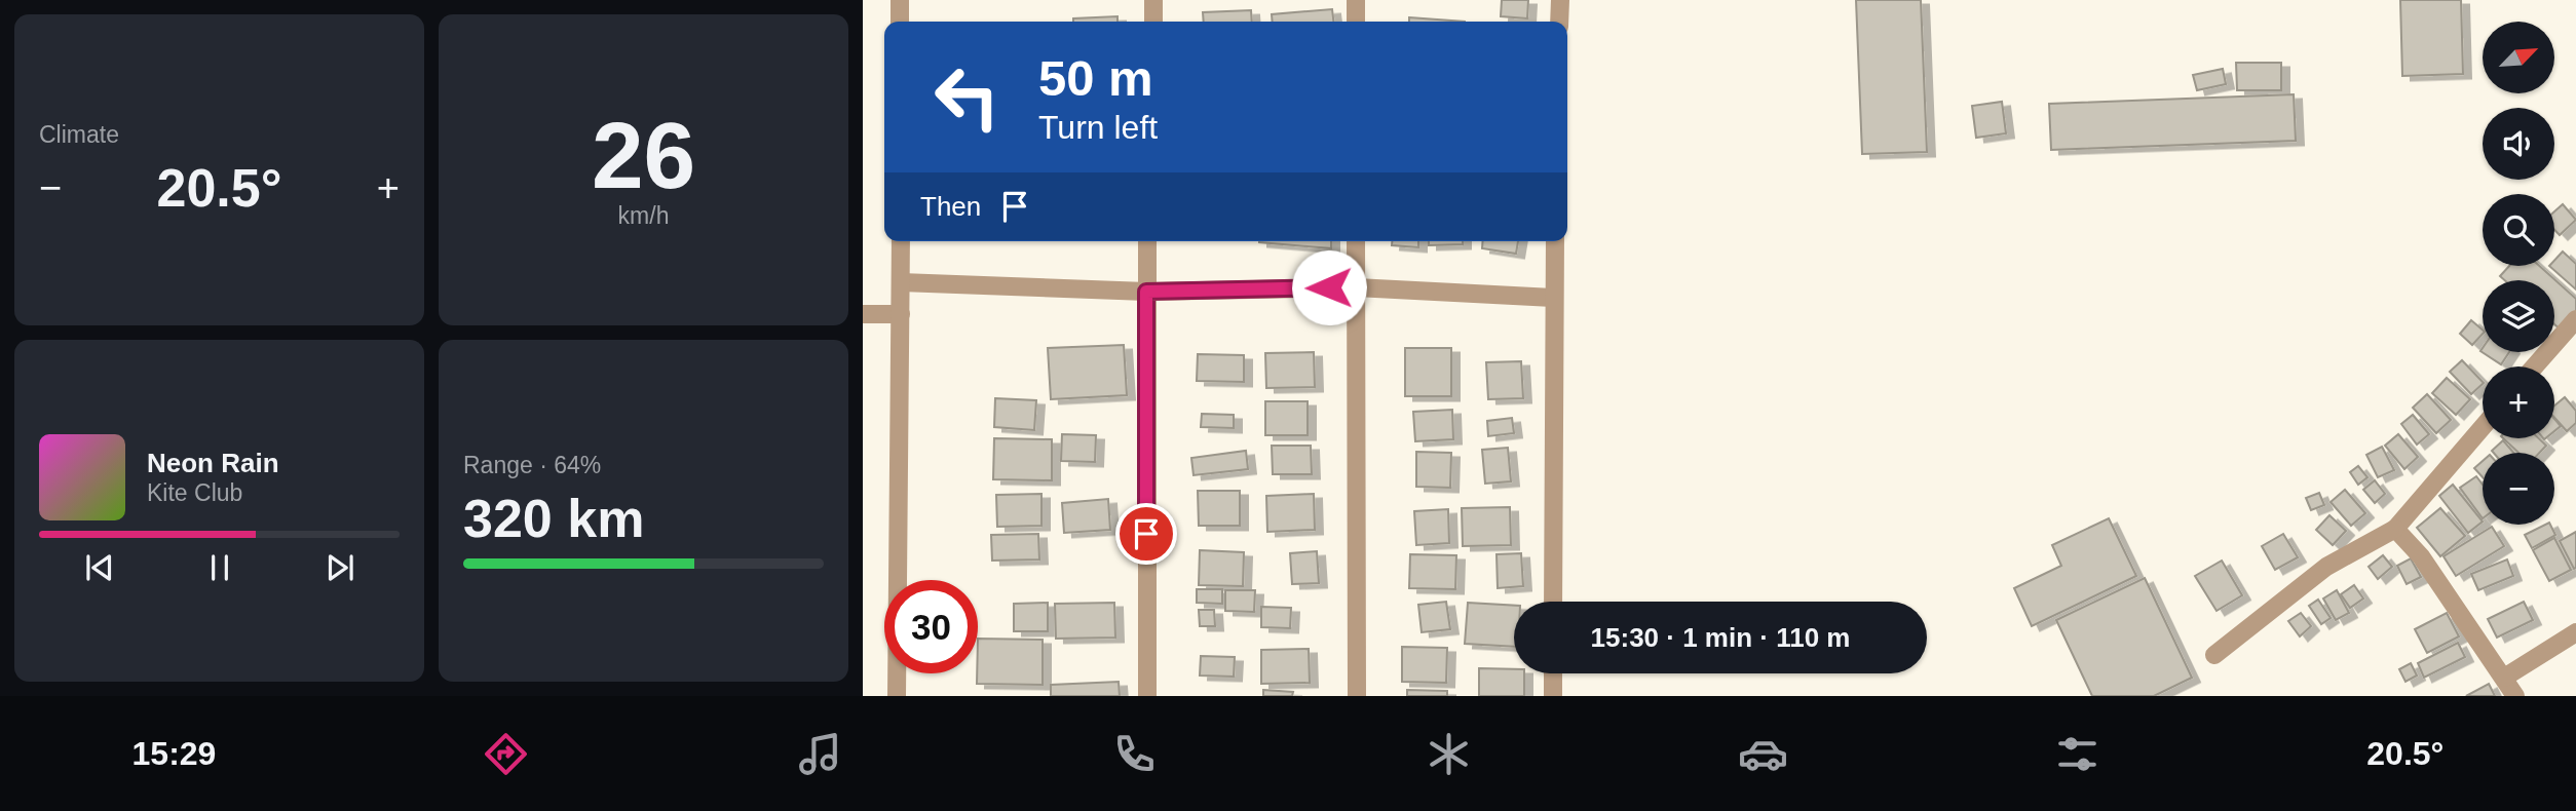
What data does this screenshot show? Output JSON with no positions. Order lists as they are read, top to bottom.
{
  "north": "top right",
  "page": {
    "tile": [
      "Climate",
      ["26", "km/h"],
      ["Range · 64%", "320 km"]
    ],
    "map_buttons": ["+", "−"],
    "turn": ["50 m", "Turn left"],
    "heat": ["−", "20.5°", "+"],
    "then": "Then",
    "song": ["Neon Rain", "Kite Club"],
    "limit": "30",
    "trip": "15:30 · 1 min · 110 m",
    "tabs": ["15:29", "20.5°"]
  }
}
